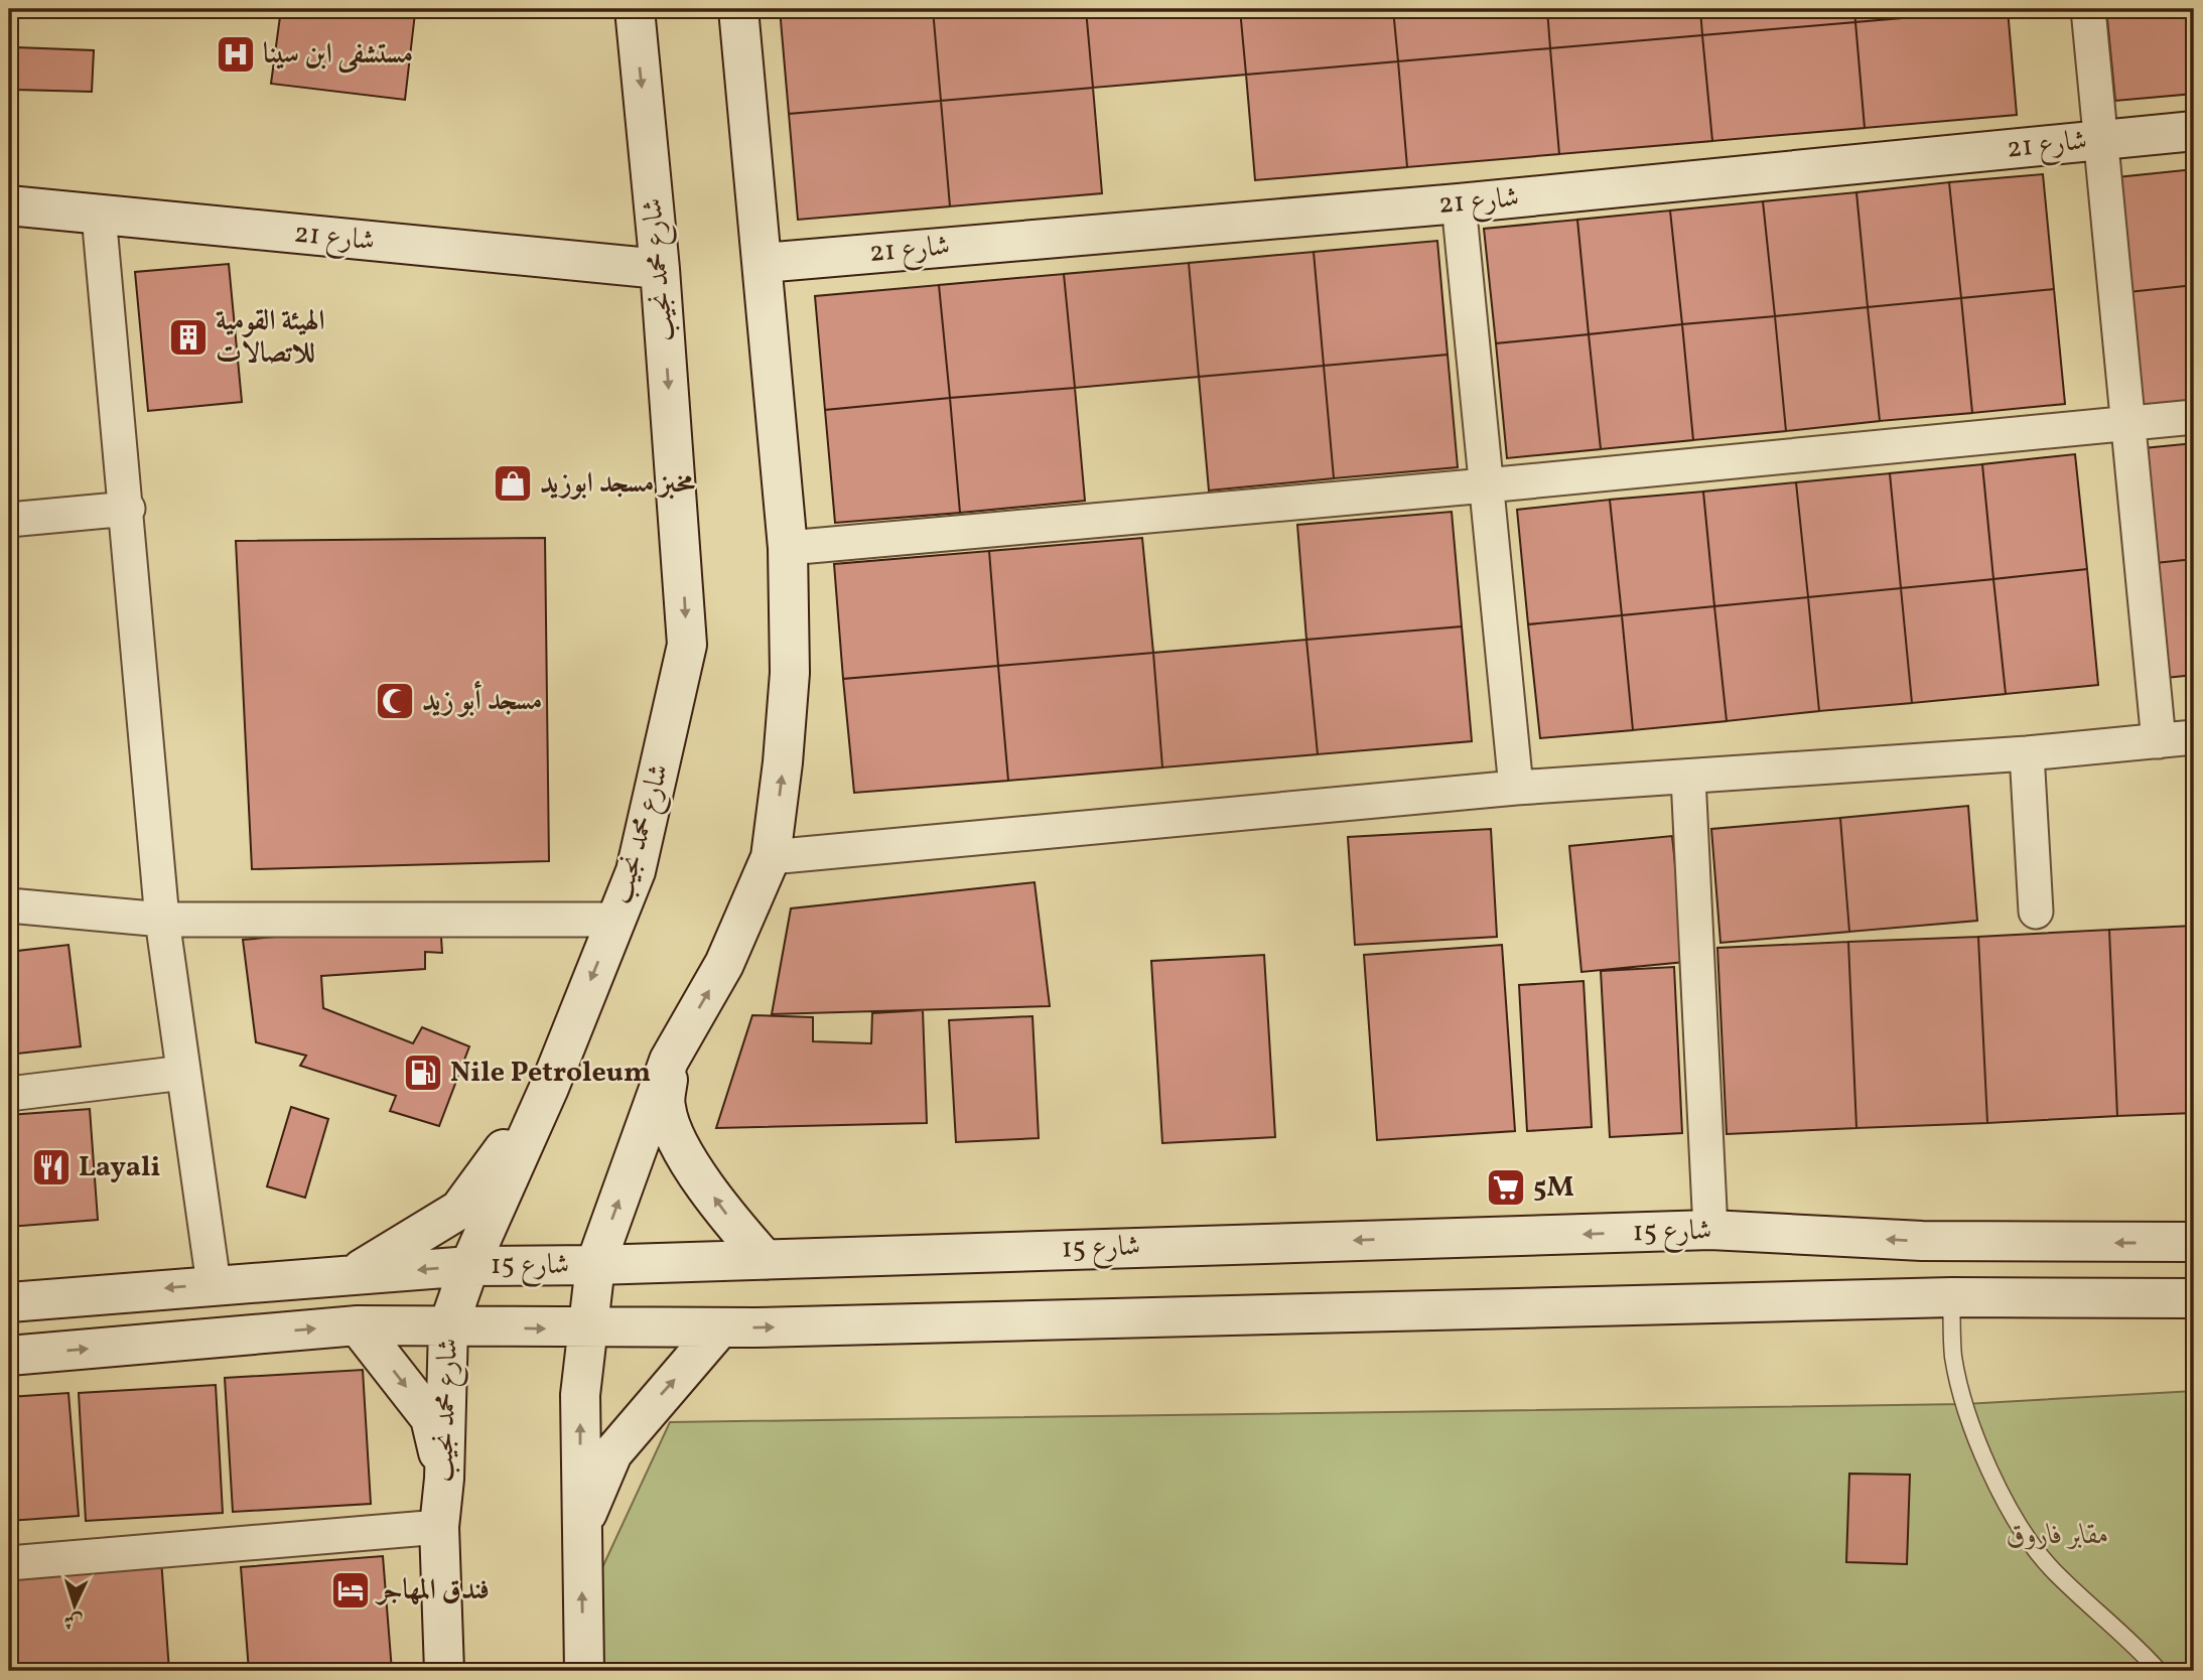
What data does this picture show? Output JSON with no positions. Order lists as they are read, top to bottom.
{
  "streets": {
    "street": ["شارع 21", "شارع محمد نجيب", "شارع 15"]
  },
  "crossings": [
    ["شارع 21", "شارع محمد نجيب"],
    ["شارع محمد نجيب", "شارع 15"]
  ],
  "parks": ["مقابر فاروق"],
  "places": {
    "hospital": ["مستشفى ابن سينا"],
    "building": ["الهيئة القومية للاتصالات"],
    "shop": ["مخبز مسجد ابوزيد"],
    "mosque": ["مسجد أبو زيد"],
    "fuel station": ["Nile Petroleum"],
    "restaurant": ["Layali"],
    "supermarket": ["5M"],
    "hotel": ["فندق المهاجر"]
  },
  "north": "bottom"
}
